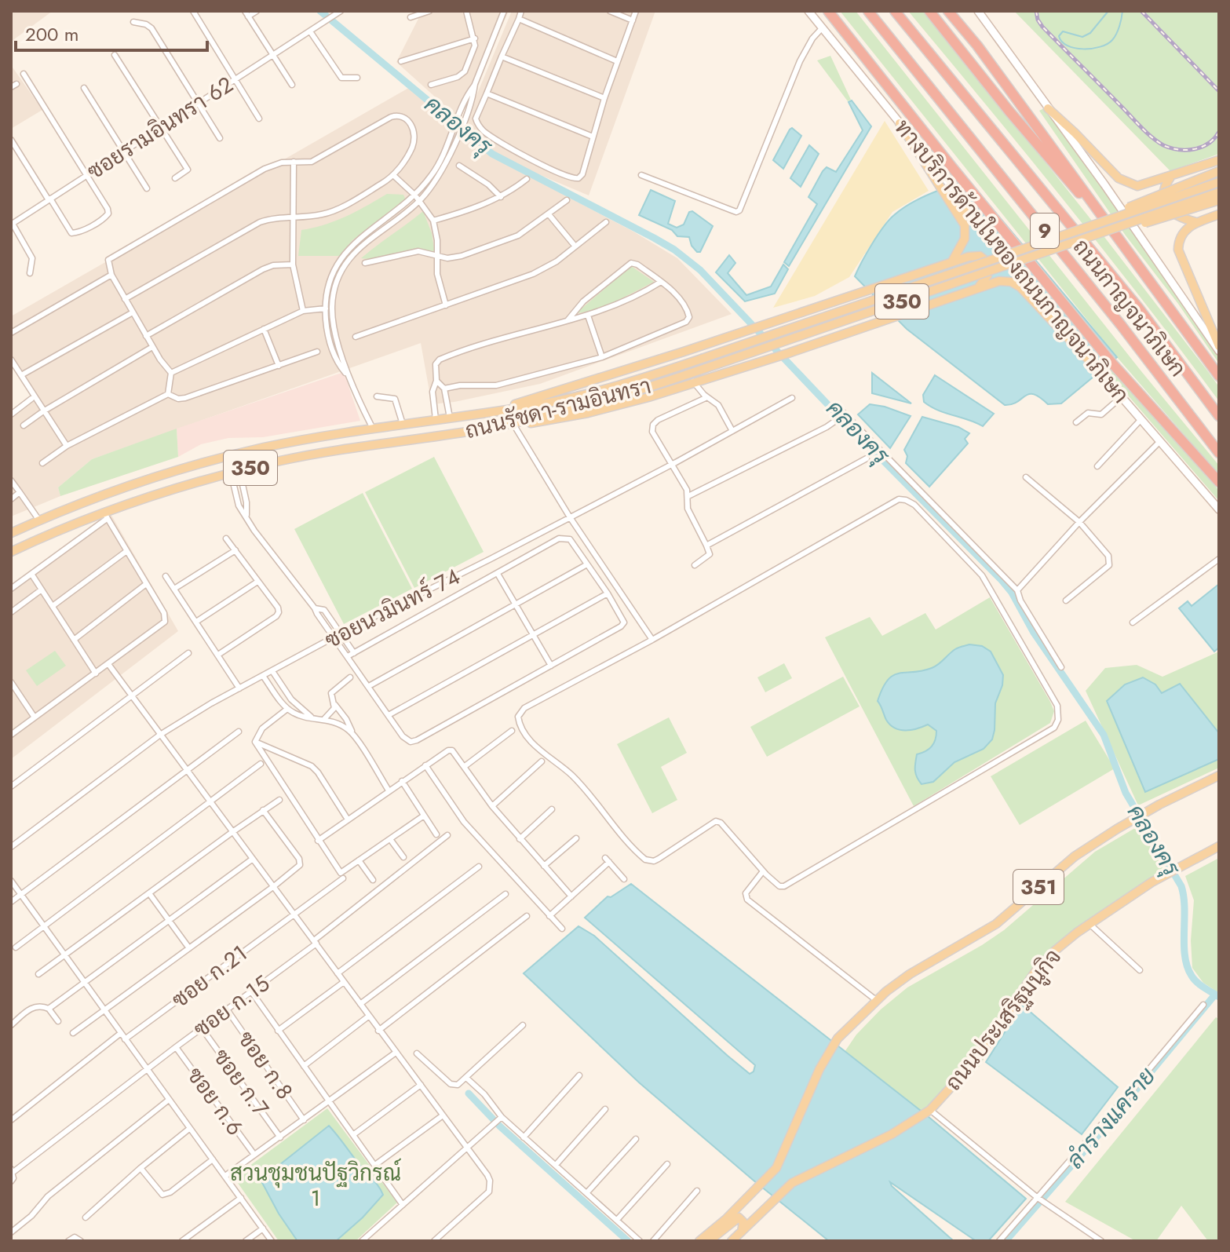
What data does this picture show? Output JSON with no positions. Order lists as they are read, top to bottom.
{
  "streets": {
    "highway": ["9", "ถนนกาญจนาภิเษก"],
    "main road": [
      "ทางบริการด้านในของถนนกาญจนาภิเษก",
      "350",
      "ถนนรัชดา-รามอินทรา",
      "351",
      "ถนนประเสริฐมนูกิจ"
    ],
    "street": [
      "ซอยรามอินทรา 62",
      "ซอยนวมินทร์ 74",
      "ซอย ก.21",
      "ซอย ก.15",
      "ซอย ก.8",
      "ซอย ก.7",
      "ซอย ก.6"
    ]
  },
  "crossings": [
    ["ซอย ก.15", "ซอย ก.8"],
    ["ซอย ก.15", "ซอย ก.7"],
    ["ซอย ก.15", "ซอย ก.6"]
  ],
  "water": ["คลองครุ", "ลำรางแคราย"],
  "parks": ["สวนชุมชนปัฐวิกรณ์ 1"],
  "scale_bar": "200 m"
}
